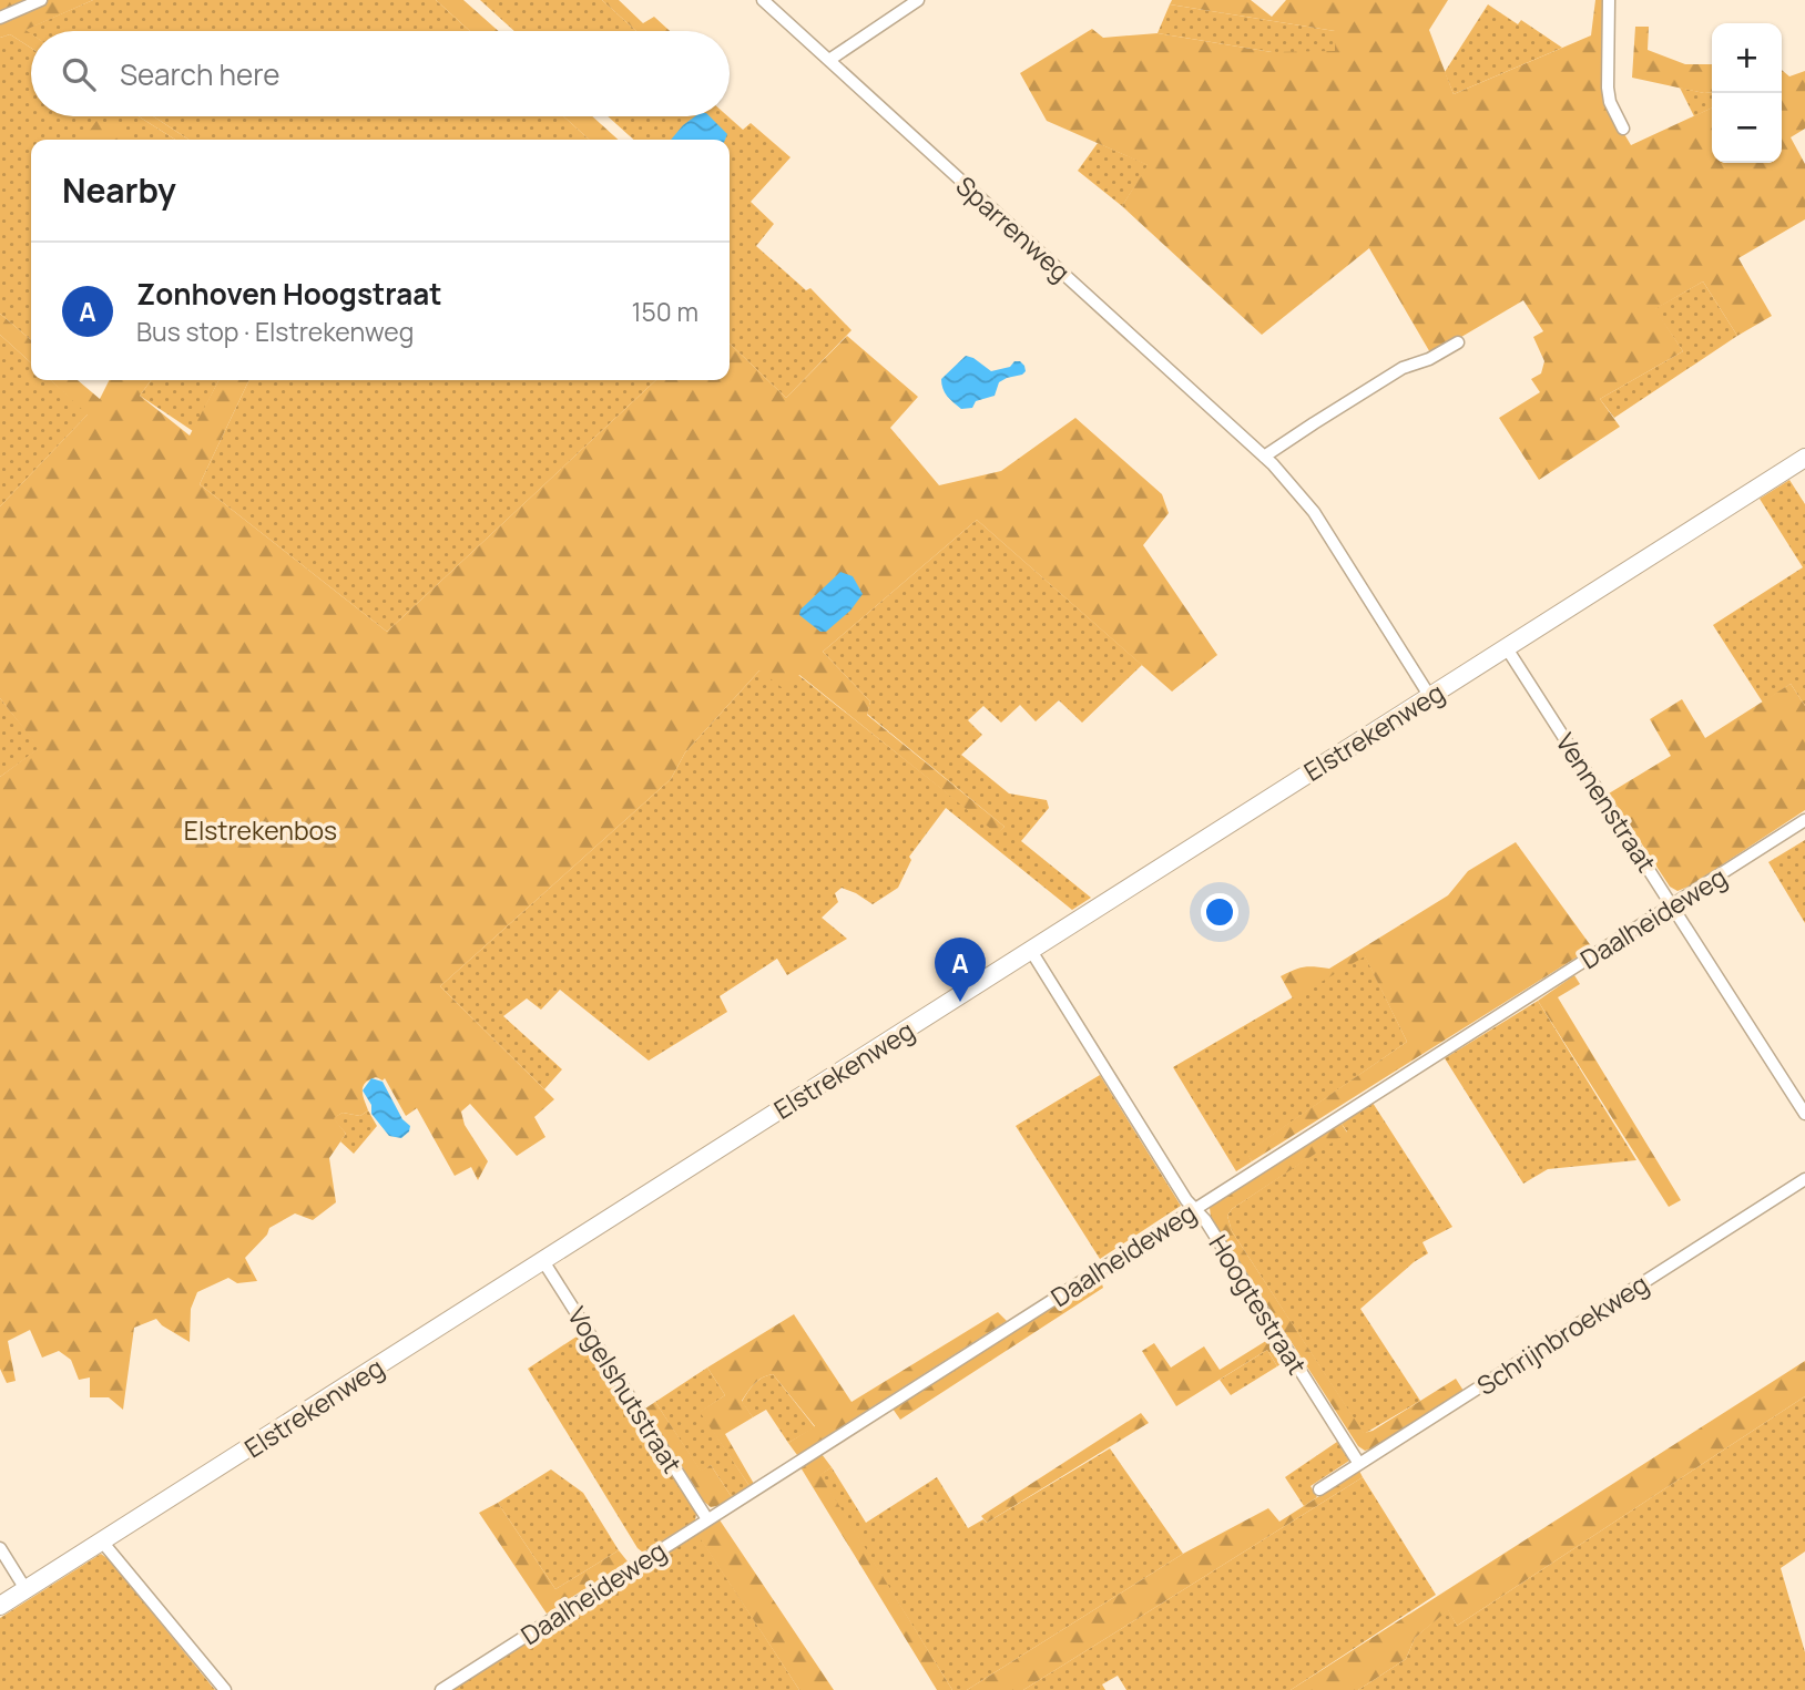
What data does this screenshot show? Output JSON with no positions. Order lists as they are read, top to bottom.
{
  "streets": {
    "street": [
      "Sparrenweg",
      "Elstrekenweg",
      "Vennenstraat",
      "Daalheideweg",
      "Hoogtestraat",
      "Schrijnbroekweg",
      "Vogelshutstraat"
    ]
  },
  "crossings": [
    ["Sparrenweg", "Elstrekenweg"],
    ["Elstrekenweg", "Vennenstraat"],
    ["Elstrekenweg", "Hoogtestraat"],
    ["Elstrekenweg", "Vogelshutstraat"],
    ["Vennenstraat", "Daalheideweg"],
    ["Daalheideweg", "Hoogtestraat"],
    ["Daalheideweg", "Vogelshutstraat"],
    ["Hoogtestraat", "Schrijnbroekweg"]
  ],
  "parks": ["Elstrekenbos"],
  "page": {
    "map_buttons": ["+", "−"],
    "search": "Search here",
    "heading": "Nearby",
    "list": [
      {
        "mark": "A",
        "name": "Zonhoven Hoogstraat",
        "note": "Bus stop · Elstrekenweg",
        "value": "150 m"
      }
    ],
    "pins": "A"
  }
}
